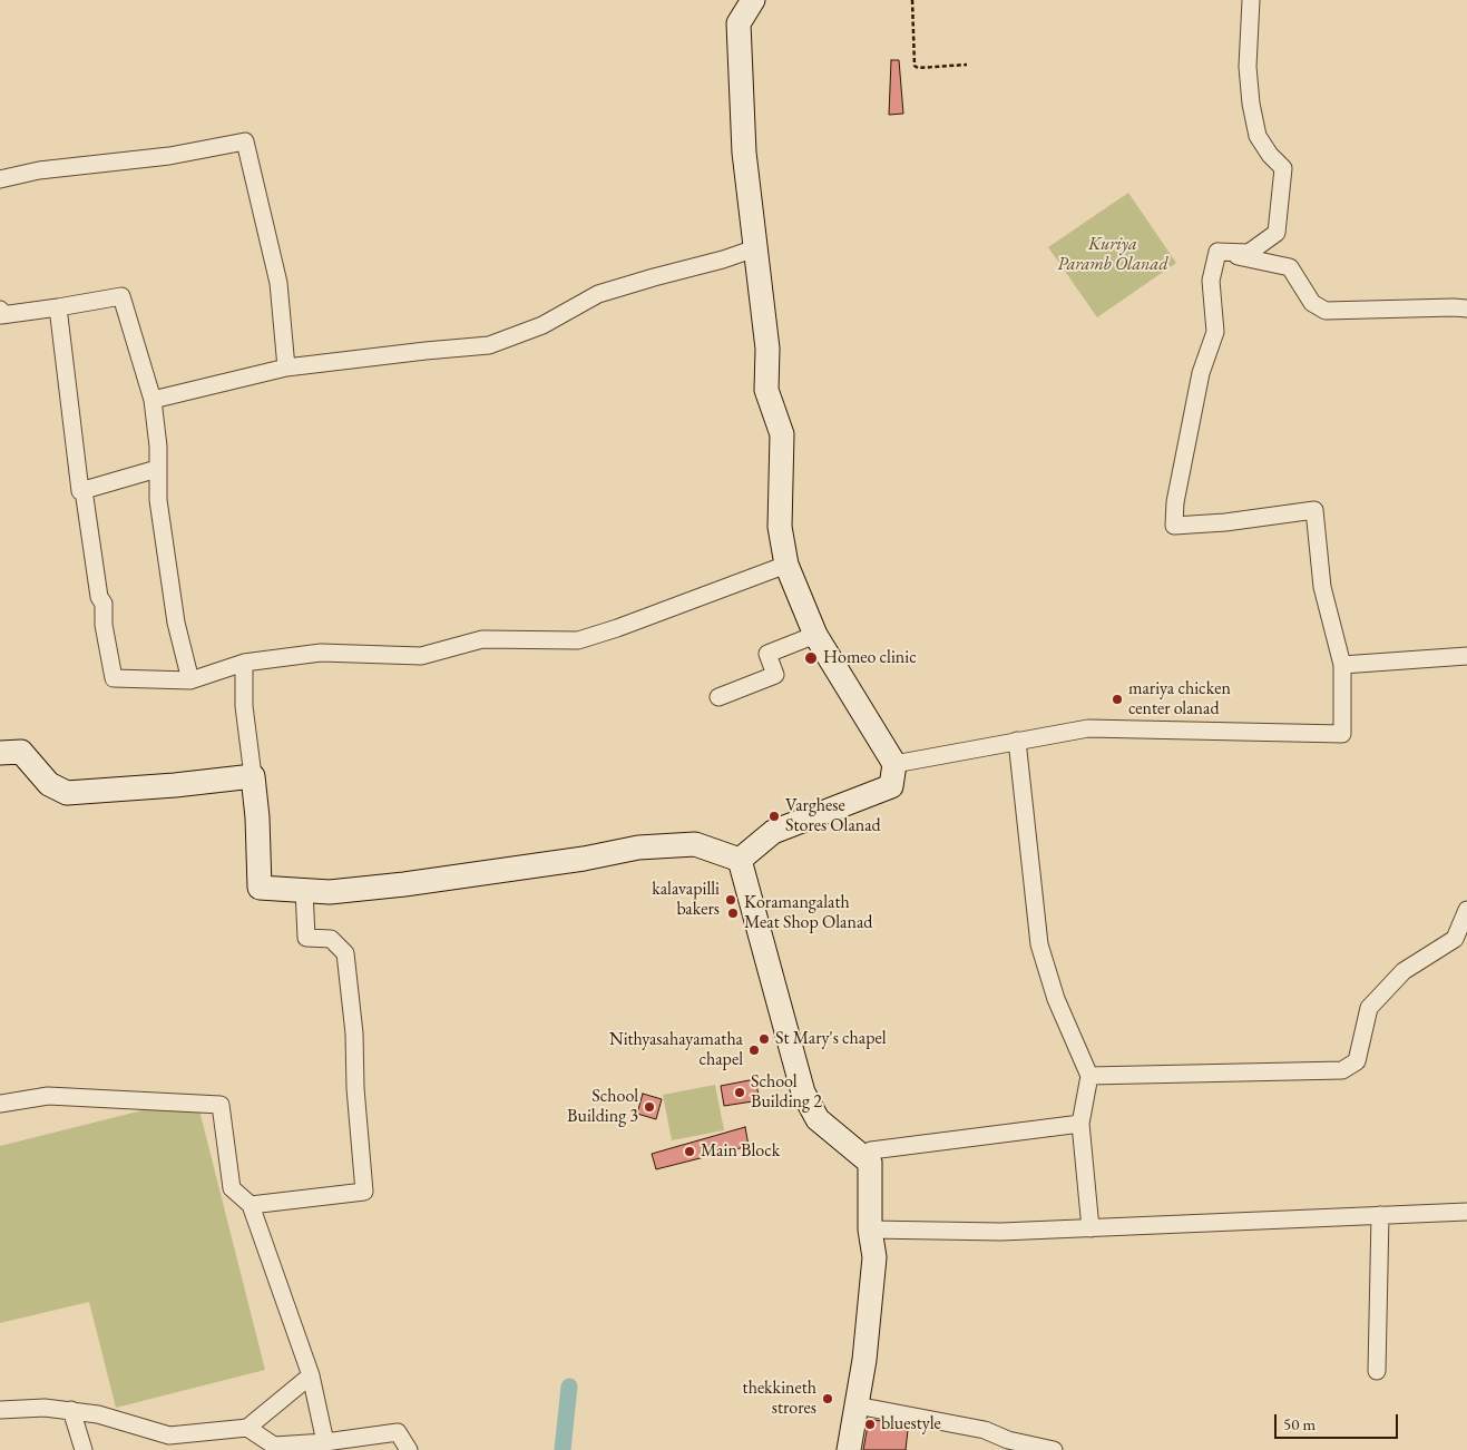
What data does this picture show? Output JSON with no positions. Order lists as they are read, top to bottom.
{
  "parks": ["Kuriya Paramb Olanad"],
  "places": [
    "Homeo clinic",
    "mariya chicken center olanad",
    "Varghese Stores Olanad",
    "kalavapilli bakers",
    "Koramangalath Meat Shop Olanad",
    "St Mary's chapel",
    "Nithyasahayamatha chapel",
    "School Building 2",
    "School Building 3",
    "Main Block",
    "thekkineth strores",
    "bluestyle"
  ],
  "scale_bar": "50 m"
}
